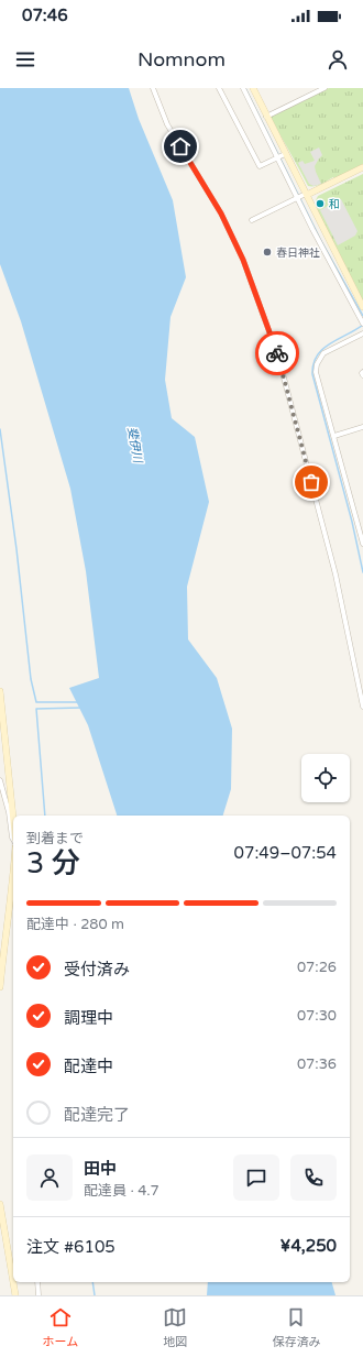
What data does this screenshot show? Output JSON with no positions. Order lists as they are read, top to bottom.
{
  "water": ["斐伊川"],
  "places": ["和", "春日神社"],
  "page": {
    "status": "07:46",
    "header": "Nomnom",
    "heading": ["3 分", "到着まで", "07:49–07:54"],
    "panel": [
      "田中",
      "配達員 · 4.7",
      "注文 #6105",
      "¥4,250"
    ],
    "bar": "配達中 · 280 m",
    "list": [
      ["受付済み", "07:26"],
      ["調理中", "07:30"],
      ["配達中", "07:36"],
      "配達完了"
    ],
    "tabs": ["ホーム", "地図", "保存済み"]
  }
}
